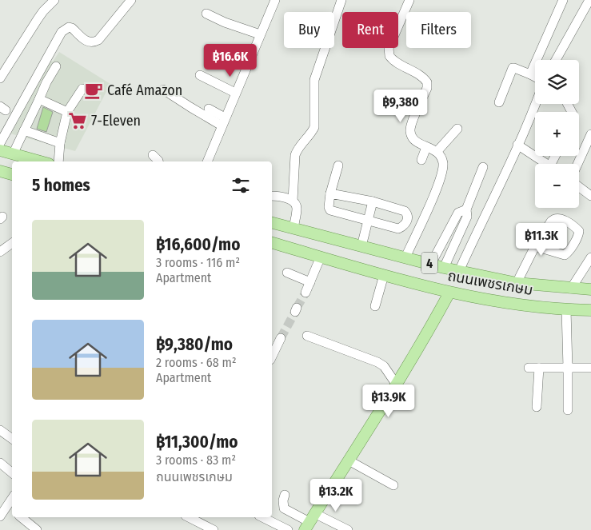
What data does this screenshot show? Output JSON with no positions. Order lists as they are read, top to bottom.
{
  "streets": {
    "main road": ["4", "ถนนเพชรเกษม"]
  },
  "places": {
    "cafe": ["Café Amazon"],
    "supermarket": ["7-Eleven"]
  },
  "page": {
    "chip": ["Buy", "Rent", "Filters"],
    "price": [
      "฿16.6K",
      "฿9,380",
      "฿11.3K",
      "฿13.9K",
      "฿13.2K"
    ],
    "map_buttons": ["+", "−"],
    "heading": "5 homes",
    "list": [
      {
        "name": "฿16,600/mo",
        "note": "3 rooms · 116 m² · Apartment"
      },
      {
        "name": "฿9,380/mo",
        "note": "2 rooms · 68 m² · Apartment"
      },
      {
        "name": "฿11,300/mo",
        "note": "3 rooms · 83 m² · ถนนเพชรเกษม"
      }
    ]
  }
}
